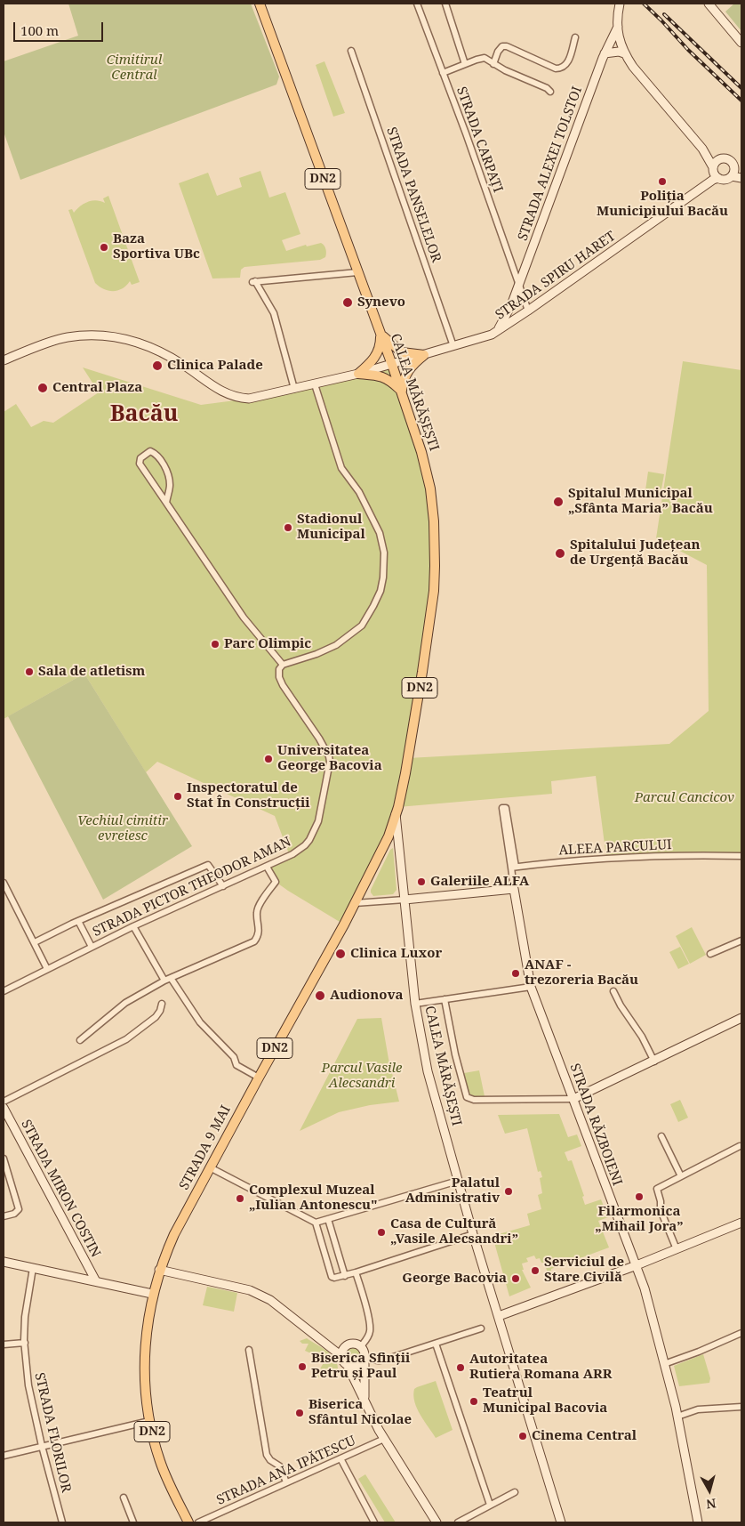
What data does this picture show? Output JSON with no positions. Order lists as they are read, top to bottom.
{
  "streets": {
    "main road": ["DN2", "CALEA MĂRĂȘEȘTI", "STRADA 9 MAI"],
    "street": [
      "STRADA CARPAȚI",
      "STRADA ALEXEI TOLSTOI",
      "STRADA PANSELELOR",
      "STRADA SPIRU HARET",
      "ALEEA PARCULUI",
      "STRADA PICTOR THEODOR AMAN",
      "STRADA RĂZBOIENI",
      "STRADA MIRON COSTIN",
      "STRADA FLORILOR",
      "STRADA ANA IPĂTESCU"
    ]
  },
  "crossings": [
    ["STRADA CARPAȚI", "STRADA ALEXEI TOLSTOI"],
    ["STRADA CARPAȚI", "STRADA SPIRU HARET"],
    ["STRADA ALEXEI TOLSTOI", "STRADA SPIRU HARET"],
    ["STRADA PANSELELOR", "STRADA SPIRU HARET"],
    ["STRADA SPIRU HARET", "CALEA MĂRĂȘEȘTI"],
    ["CALEA MĂRĂȘEȘTI", "STRADA 9 MAI"]
  ],
  "districts": ["Bacău"],
  "parks": [
    "Cimitirul Central",
    "Parcul Cancicov",
    "Vechiul cimitir evreiesc",
    "Parcul Vasile Alecsandri"
  ],
  "places": [
    "Poliția Municipiului Bacău",
    "Baza Sportiva UBc",
    "Synevo",
    "Clinica Palade",
    "Central Plaza",
    "Spitalul Municipal „Sfânta Maria” Bacău",
    "Stadionul Municipal",
    "Spitalului Județean de Urgență Bacău",
    "Parc Olimpic",
    "Sala de atletism",
    "Universitatea George Bacovia",
    "Inspectoratul de Stat În Construcții",
    "Galeriile ALFA",
    "Clinica Luxor",
    "ANAF - trezoreria Bacău",
    "Audionova",
    "Palatul Administrativ",
    "Filarmonica „Mihail Jora”",
    "Complexul Muzeal „Iulian Antonescu\"",
    "Casa de Cultură „Vasile Alecsandri”",
    "Serviciul de Stare Civilă",
    "George Bacovia",
    "Biserica Sfinții Petru și Paul",
    "Autoritatea Rutiera Romana ARR",
    "Teatrul Municipal Bacovia",
    "Biserica Sfântul Nicolae",
    "Cinema Central"
  ],
  "scale_bar": "100 m",
  "north": "bottom"
}
